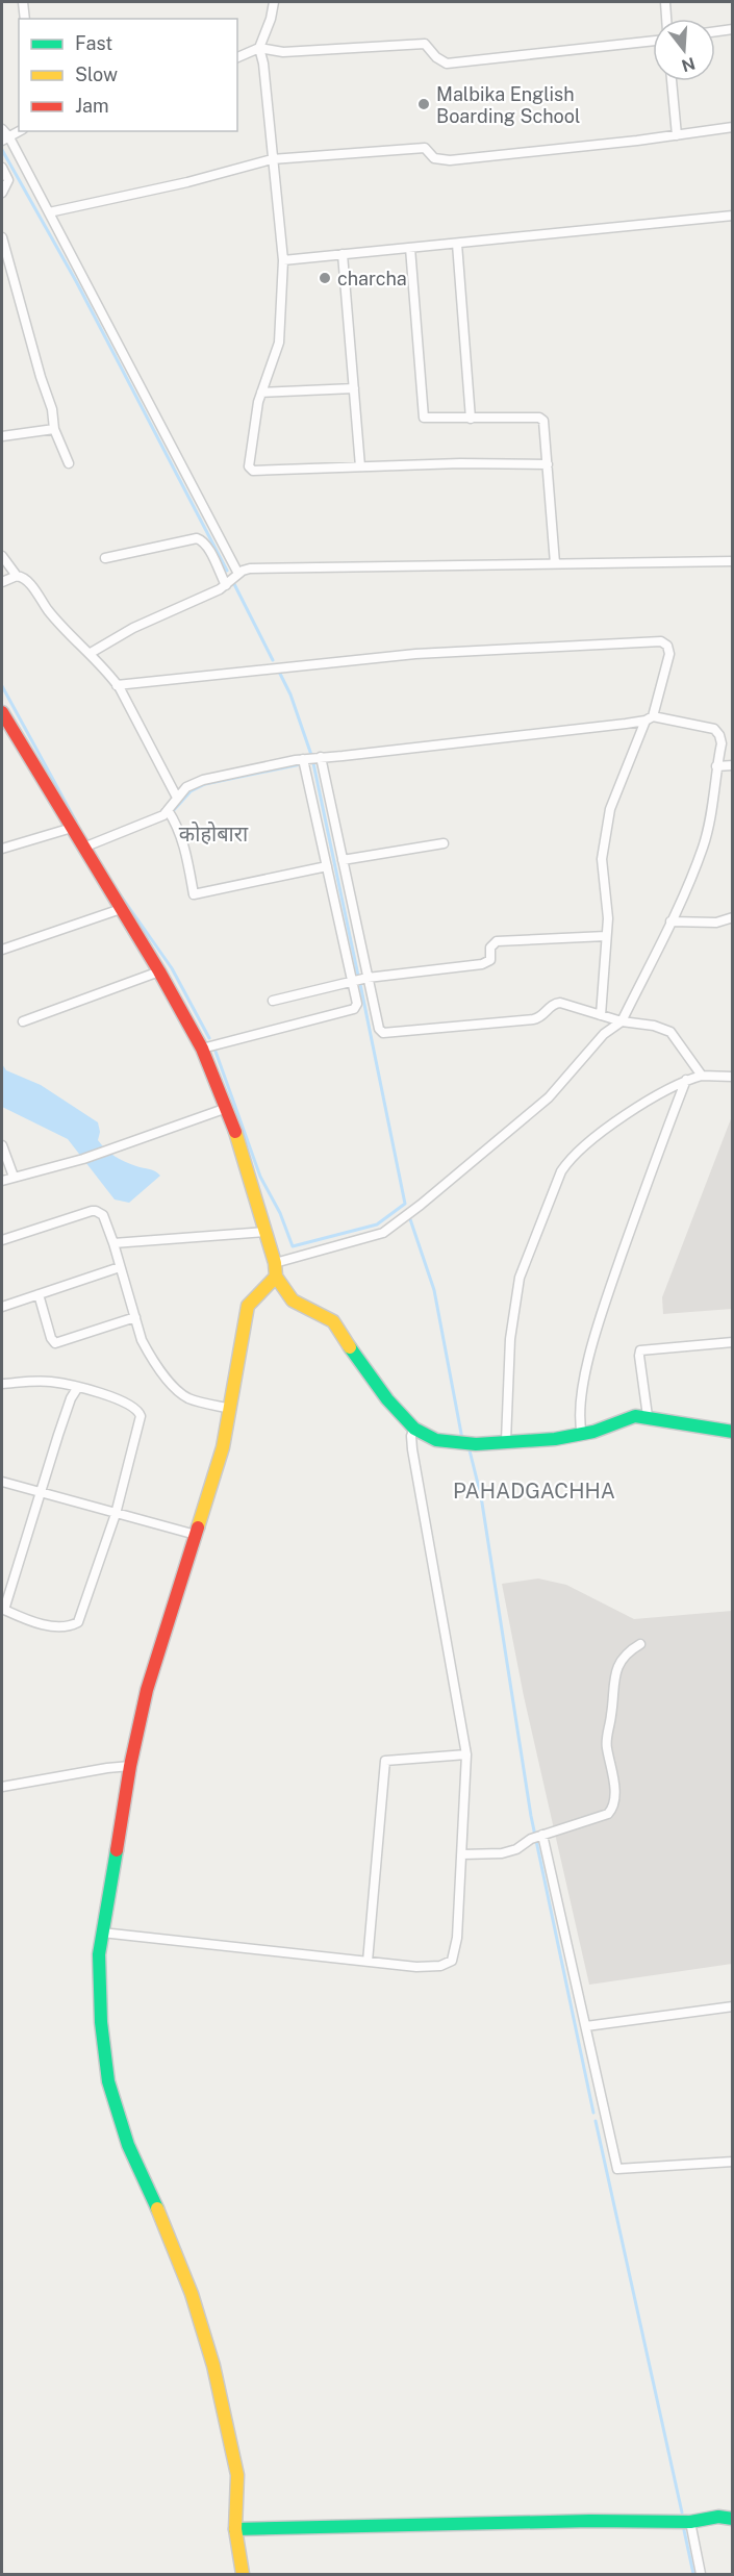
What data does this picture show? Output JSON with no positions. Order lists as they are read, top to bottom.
{
  "districts": ["कोहोबारा", "PAHADGACHHA"],
  "places": ["Malbika English Boarding School", "charcha"],
  "legend": ["Fast", "Slow", "Jam"],
  "north": "bottom"
}
